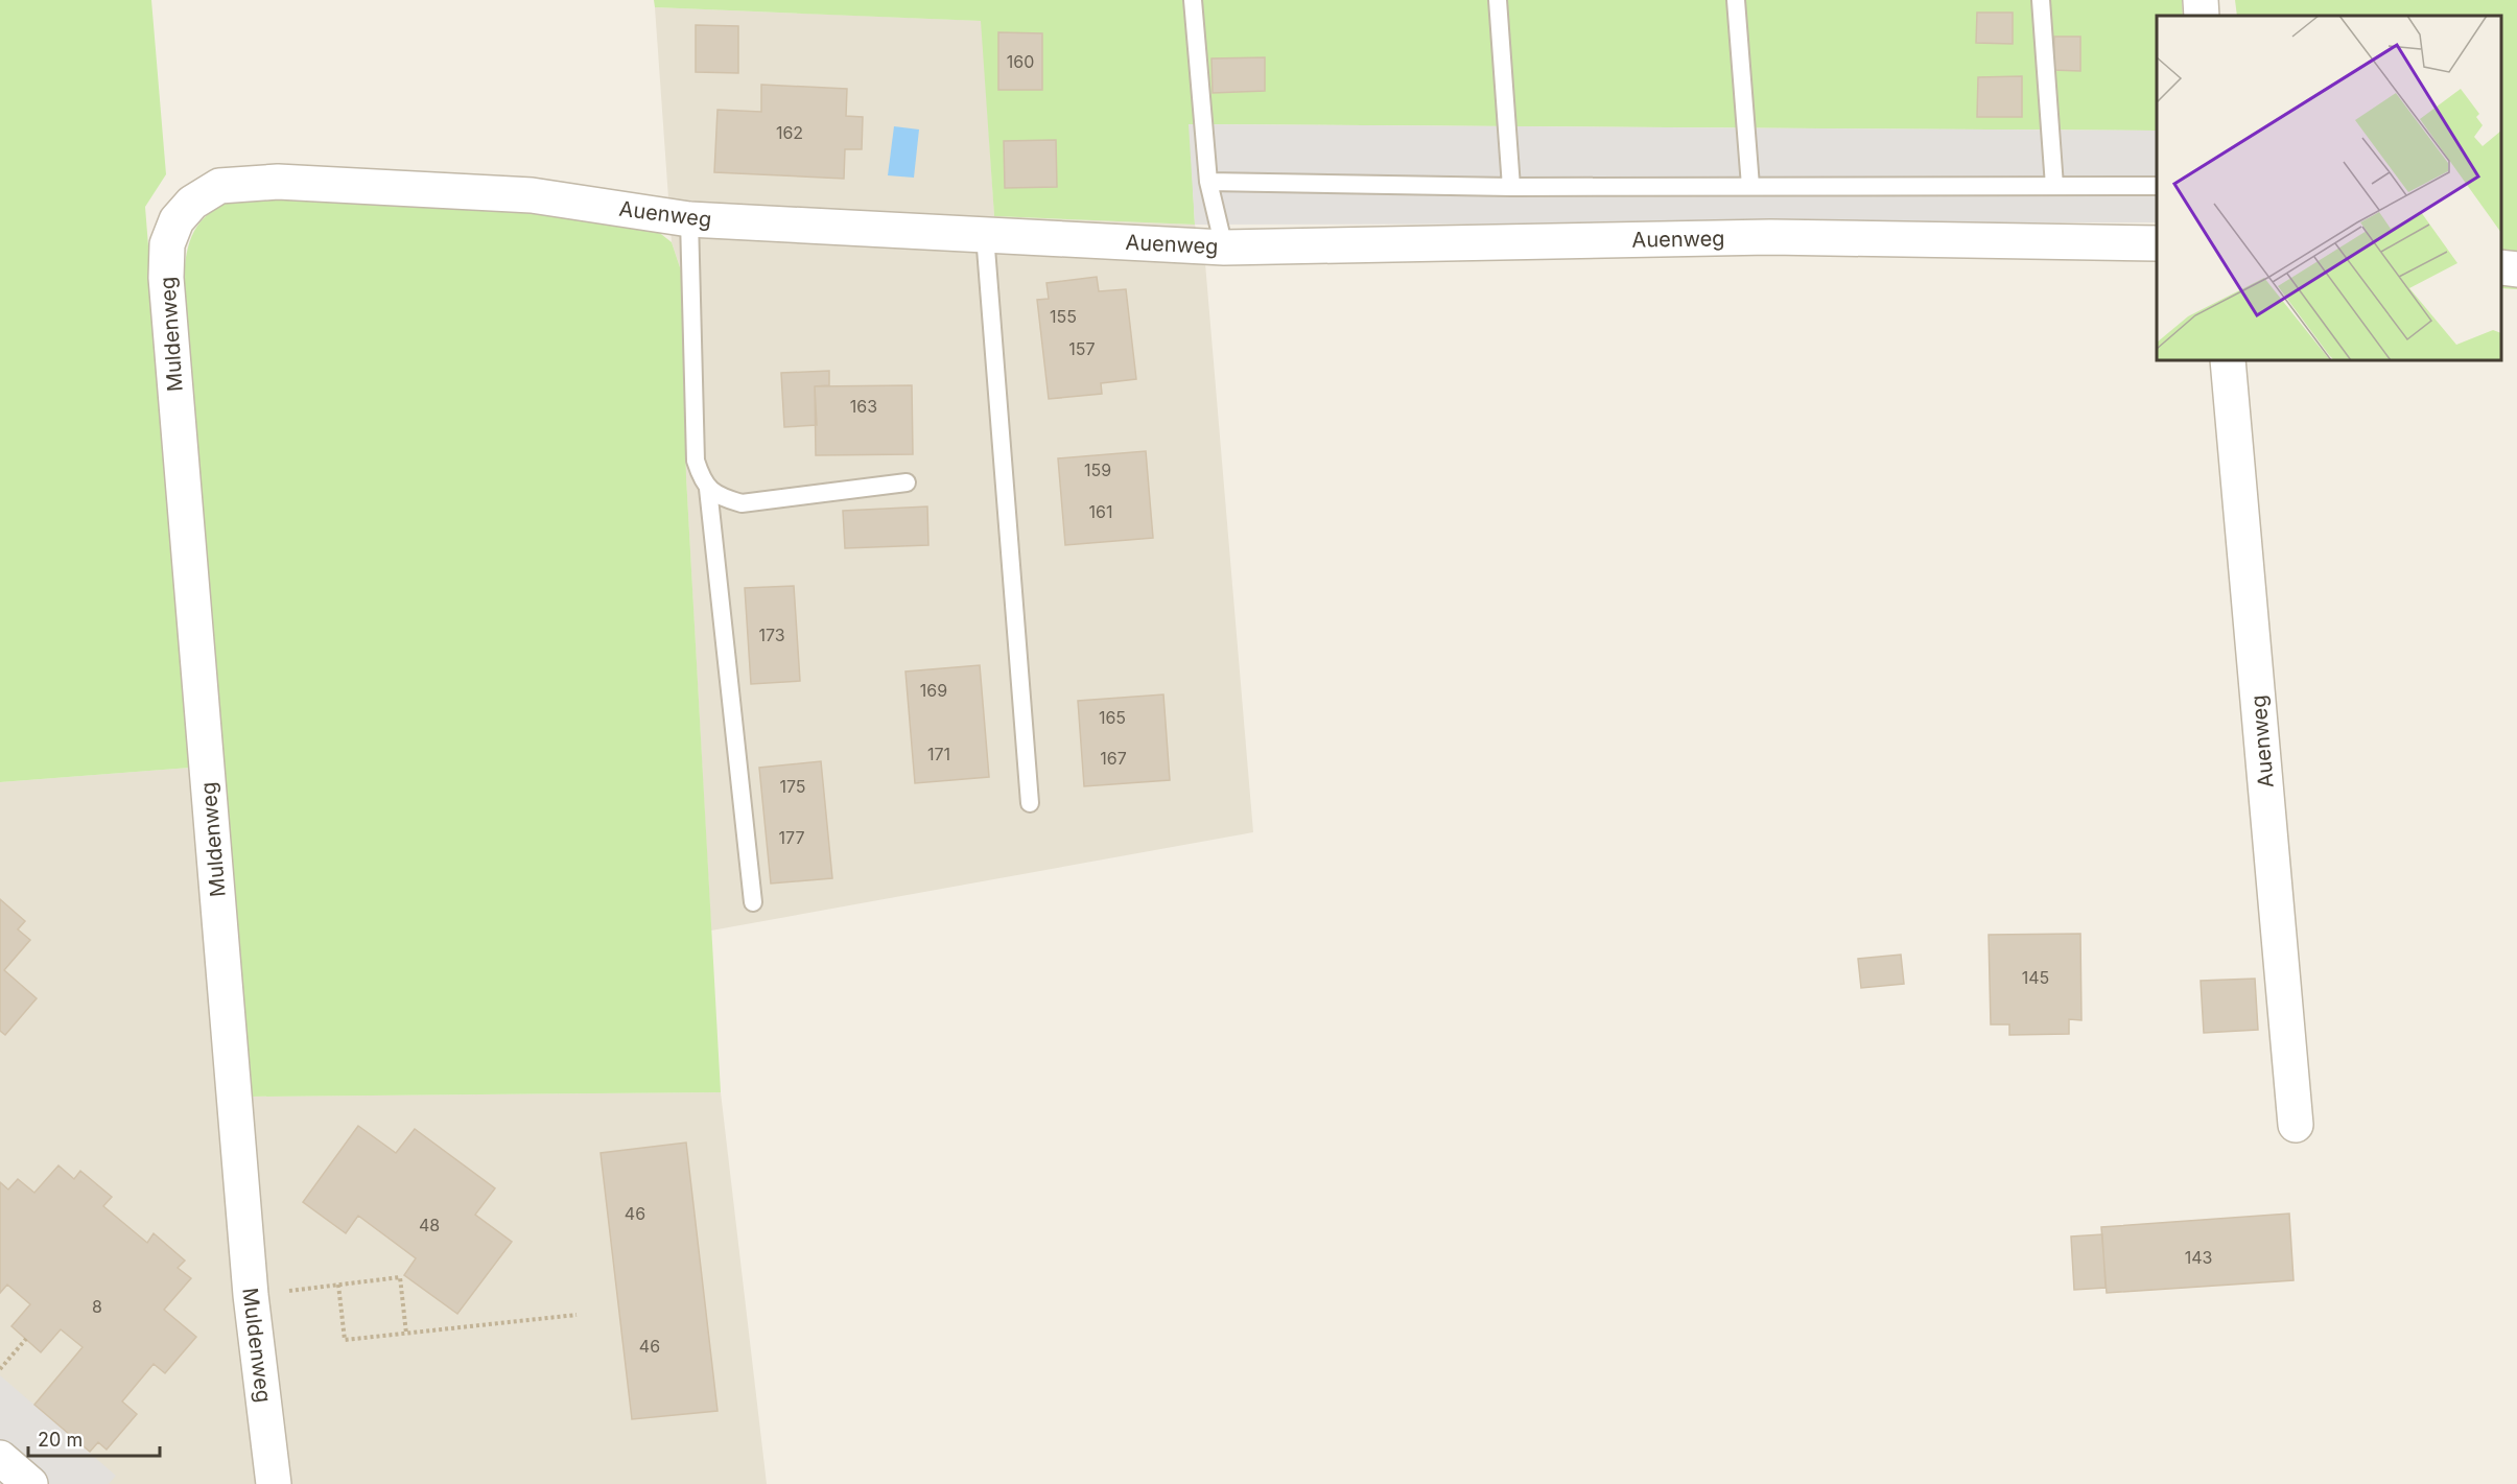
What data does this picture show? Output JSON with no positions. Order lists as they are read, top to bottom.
{
  "streets": {
    "street": ["Auenweg", "Muldenweg"]
  },
  "crossings": [
    ["Auenweg", "Muldenweg"]
  ],
  "house_numbers": [
    "160",
    "162",
    "155",
    "157",
    "163",
    "159",
    "161",
    "173",
    "169",
    "165",
    "171",
    "167",
    "175",
    "177",
    "145",
    "46",
    "48",
    "143",
    "8",
    "46"
  ],
  "scale_bar": "20 m"
}
